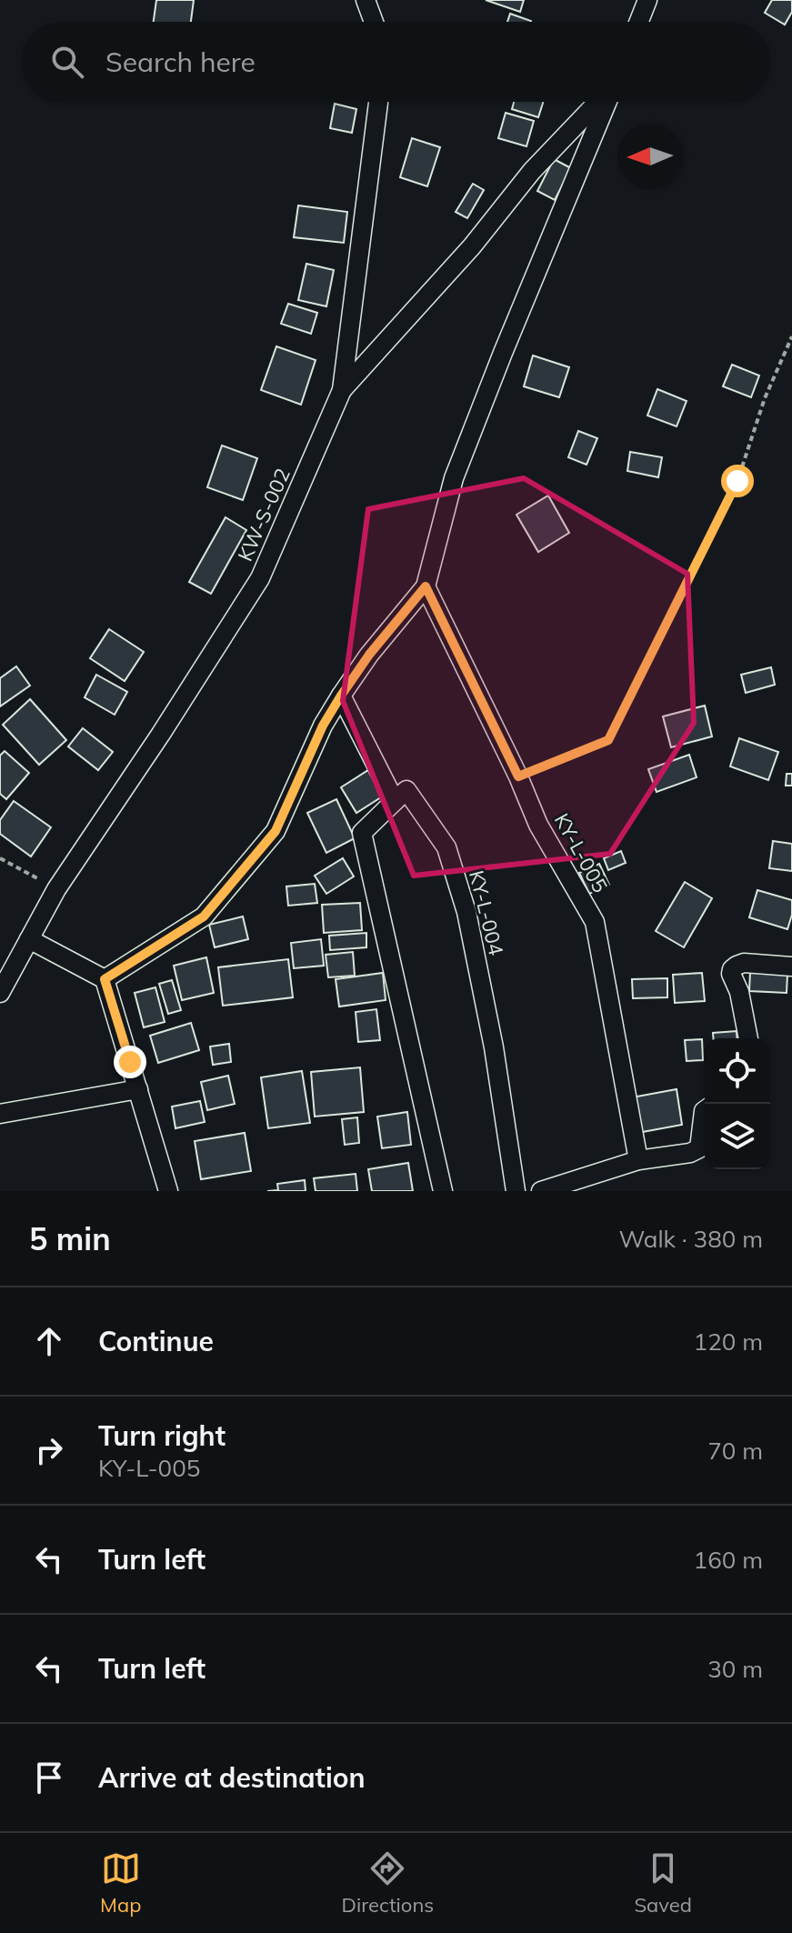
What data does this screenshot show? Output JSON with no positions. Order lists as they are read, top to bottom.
{
  "streets": {
    "street": ["KW-S-002", "KY-L-005", "KY-L-004"]
  },
  "north": "left",
  "page": {
    "search": "Search here",
    "heading": ["5 min", "Walk · 380 m"],
    "list": [
      ["Continue", "120 m"],
      ["Turn right", "KY-L-005", "70 m"],
      ["Turn left", "160 m"],
      ["Turn left", "30 m"],
      "Arrive at destination"
    ],
    "nav": ["Map", "Directions", "Saved"]
  }
}
